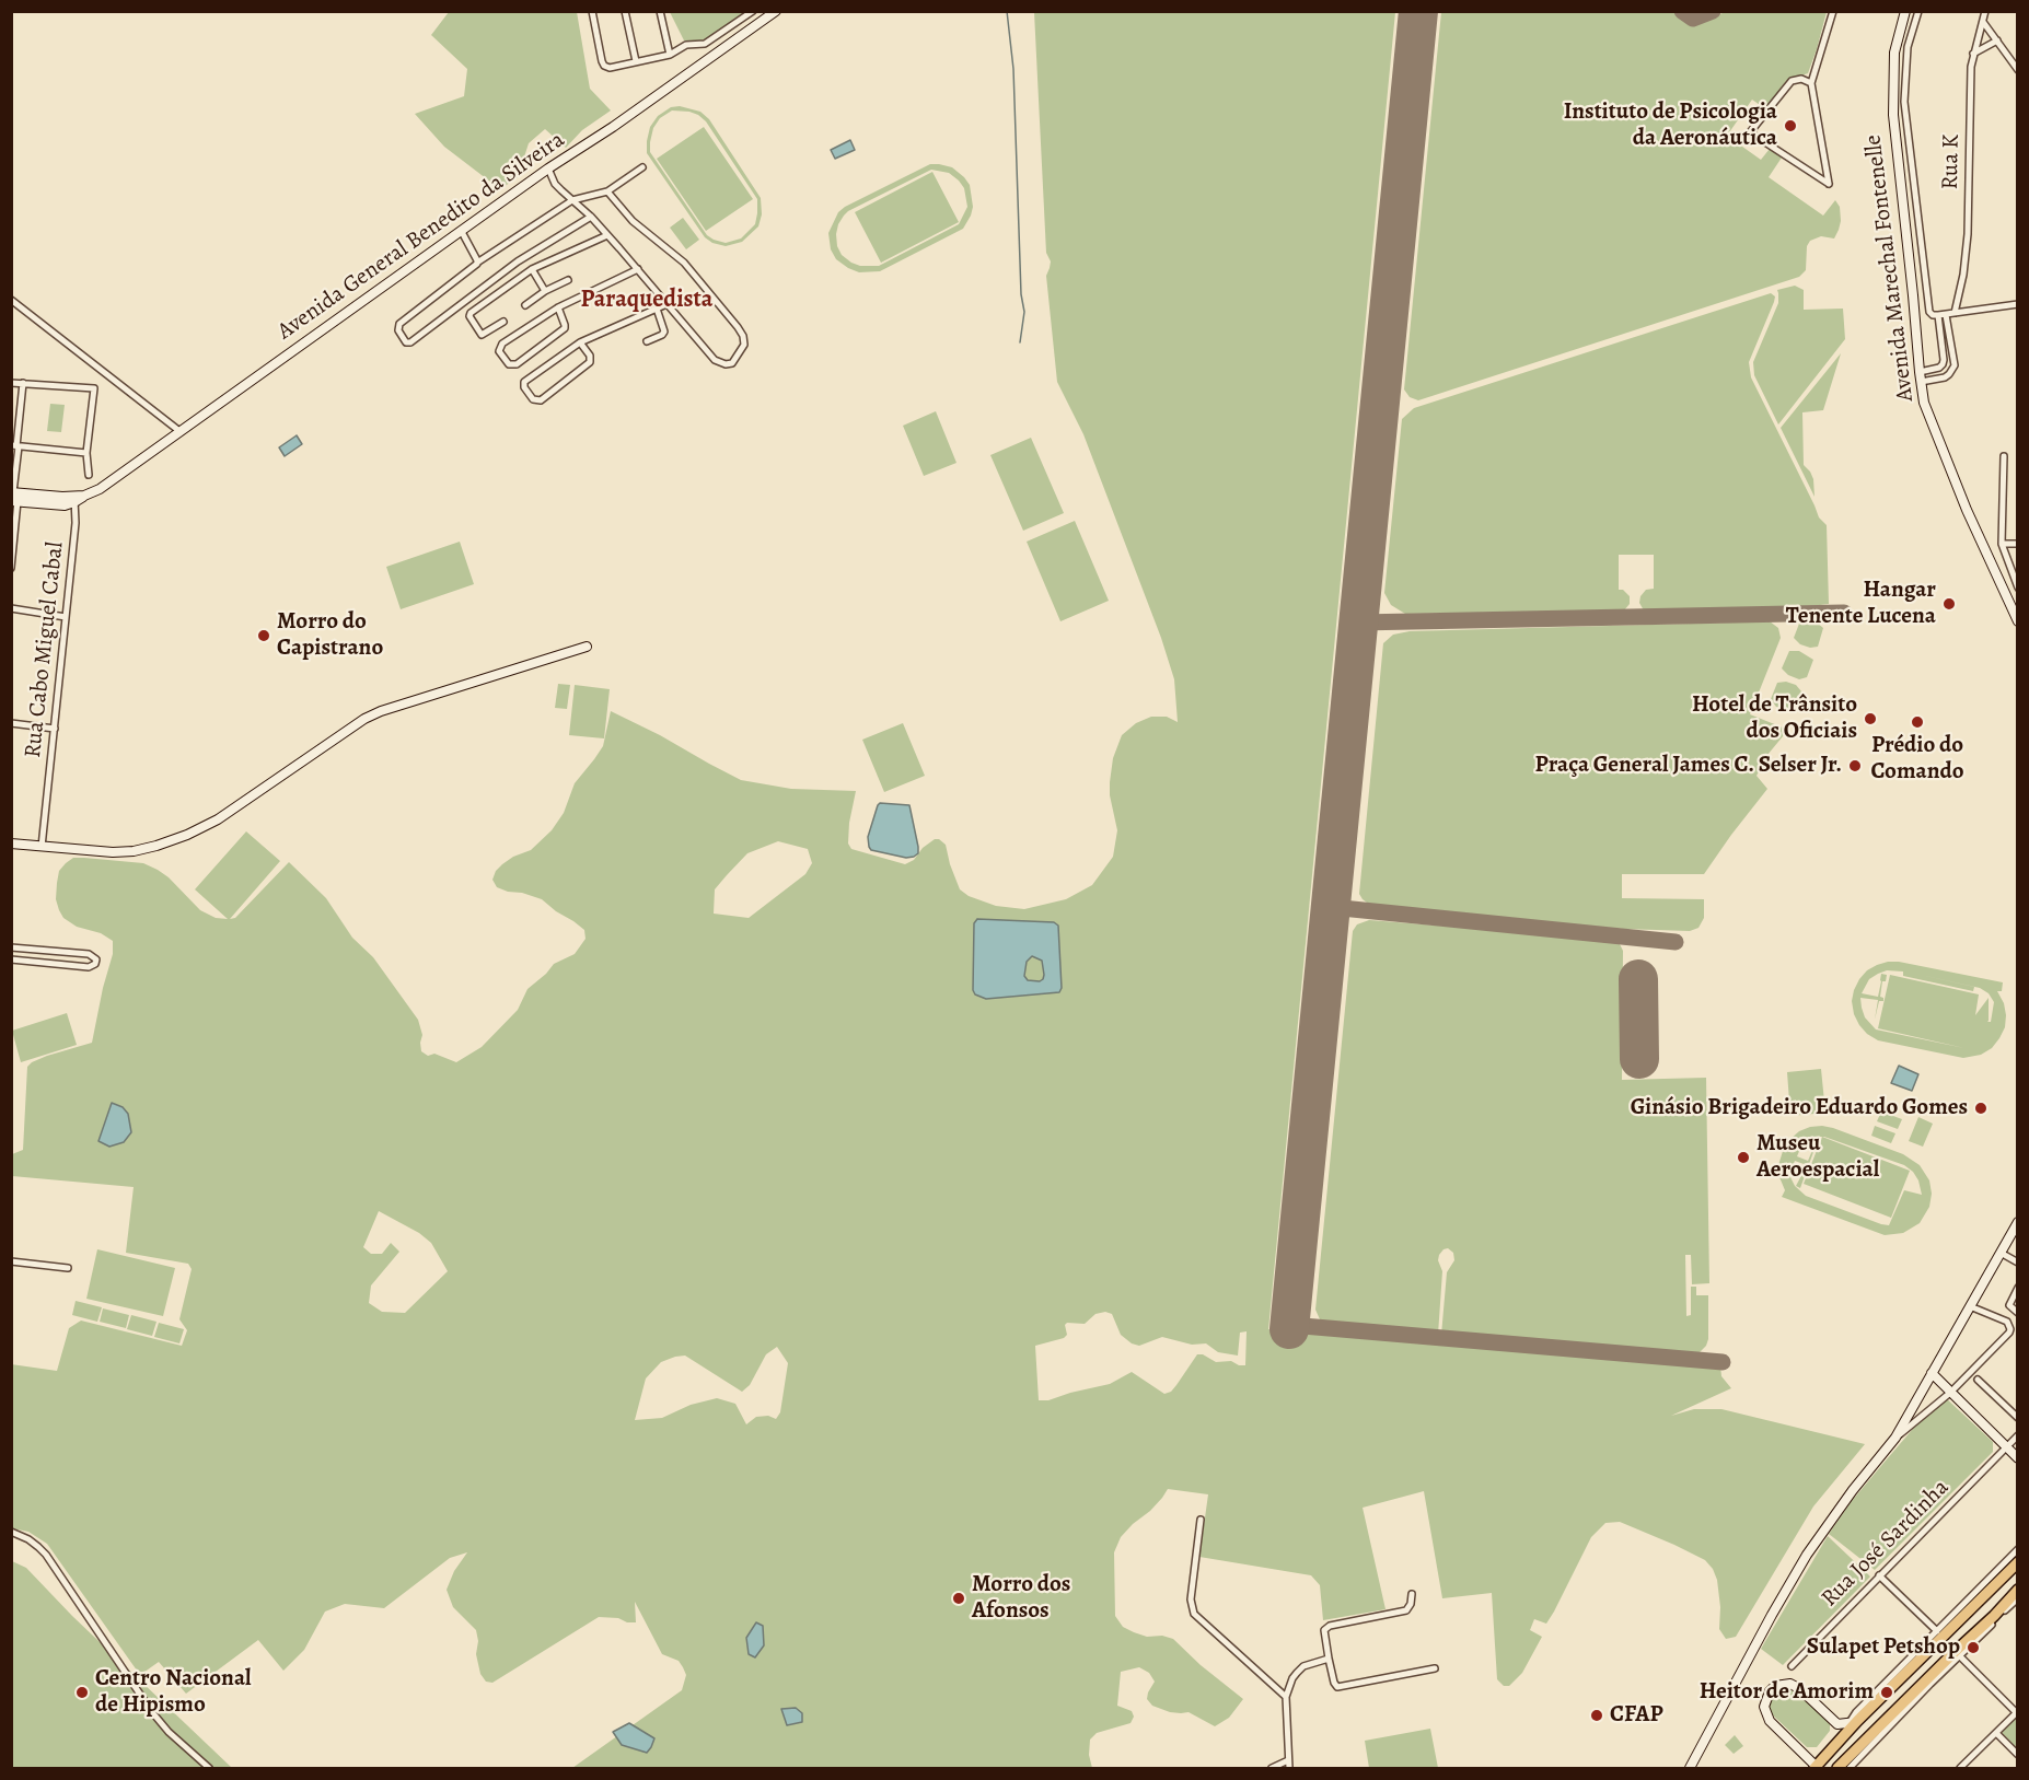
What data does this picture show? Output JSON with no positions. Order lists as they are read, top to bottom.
{
  "streets": {
    "main road": ["Avenida General Benedito da Silveira", "Avenida Marechal Fontenelle"],
    "street": ["Rua K", "Rua Cabo Miguel Cabal", "Rua José Sardinha"]
  },
  "crossings": [
    ["Avenida General Benedito da Silveira", "Rua Cabo Miguel Cabal"]
  ],
  "districts": ["Paraquedista"],
  "places": [
    "Instituto de Psicologia da Aeronáutica",
    "Hangar Tenente Lucena",
    "Morro do Capistrano",
    "Hotel de Trânsito dos Oficiais",
    "Prédio do Comando",
    "Praça General James C. Selser Jr.",
    "Ginásio Brigadeiro Eduardo Gomes",
    "Museu Aeroespacial",
    "Morro dos Afonsos",
    "Sulapet Petshop",
    "Centro Nacional de Hipismo",
    "Heitor de Amorim",
    "CFAP"
  ]
}
